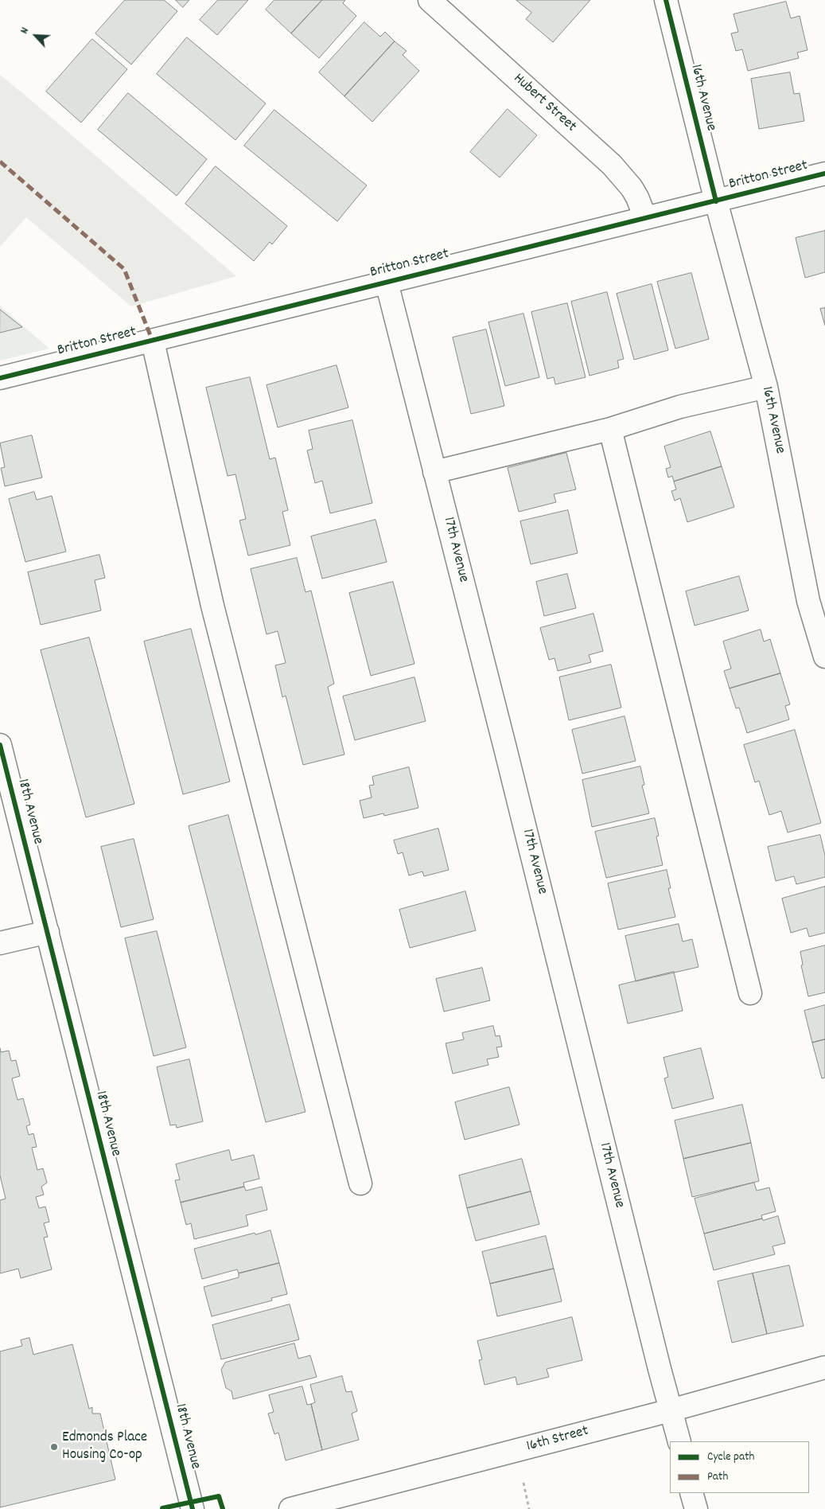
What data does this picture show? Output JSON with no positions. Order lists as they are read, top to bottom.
{
  "streets": {
    "street": [
      "16th Avenue",
      "Hubert Street",
      "Britton Street",
      "17th Avenue",
      "18th Avenue",
      "16th Street"
    ]
  },
  "crossings": [
    ["16th Avenue", "Britton Street"],
    ["Hubert Street", "Britton Street"],
    ["Britton Street", "17th Avenue"],
    ["17th Avenue", "16th Street"]
  ],
  "places": ["Edmonds Place Housing Co-op"],
  "legend": ["Cycle path", "Path"],
  "north": "top left"
}
